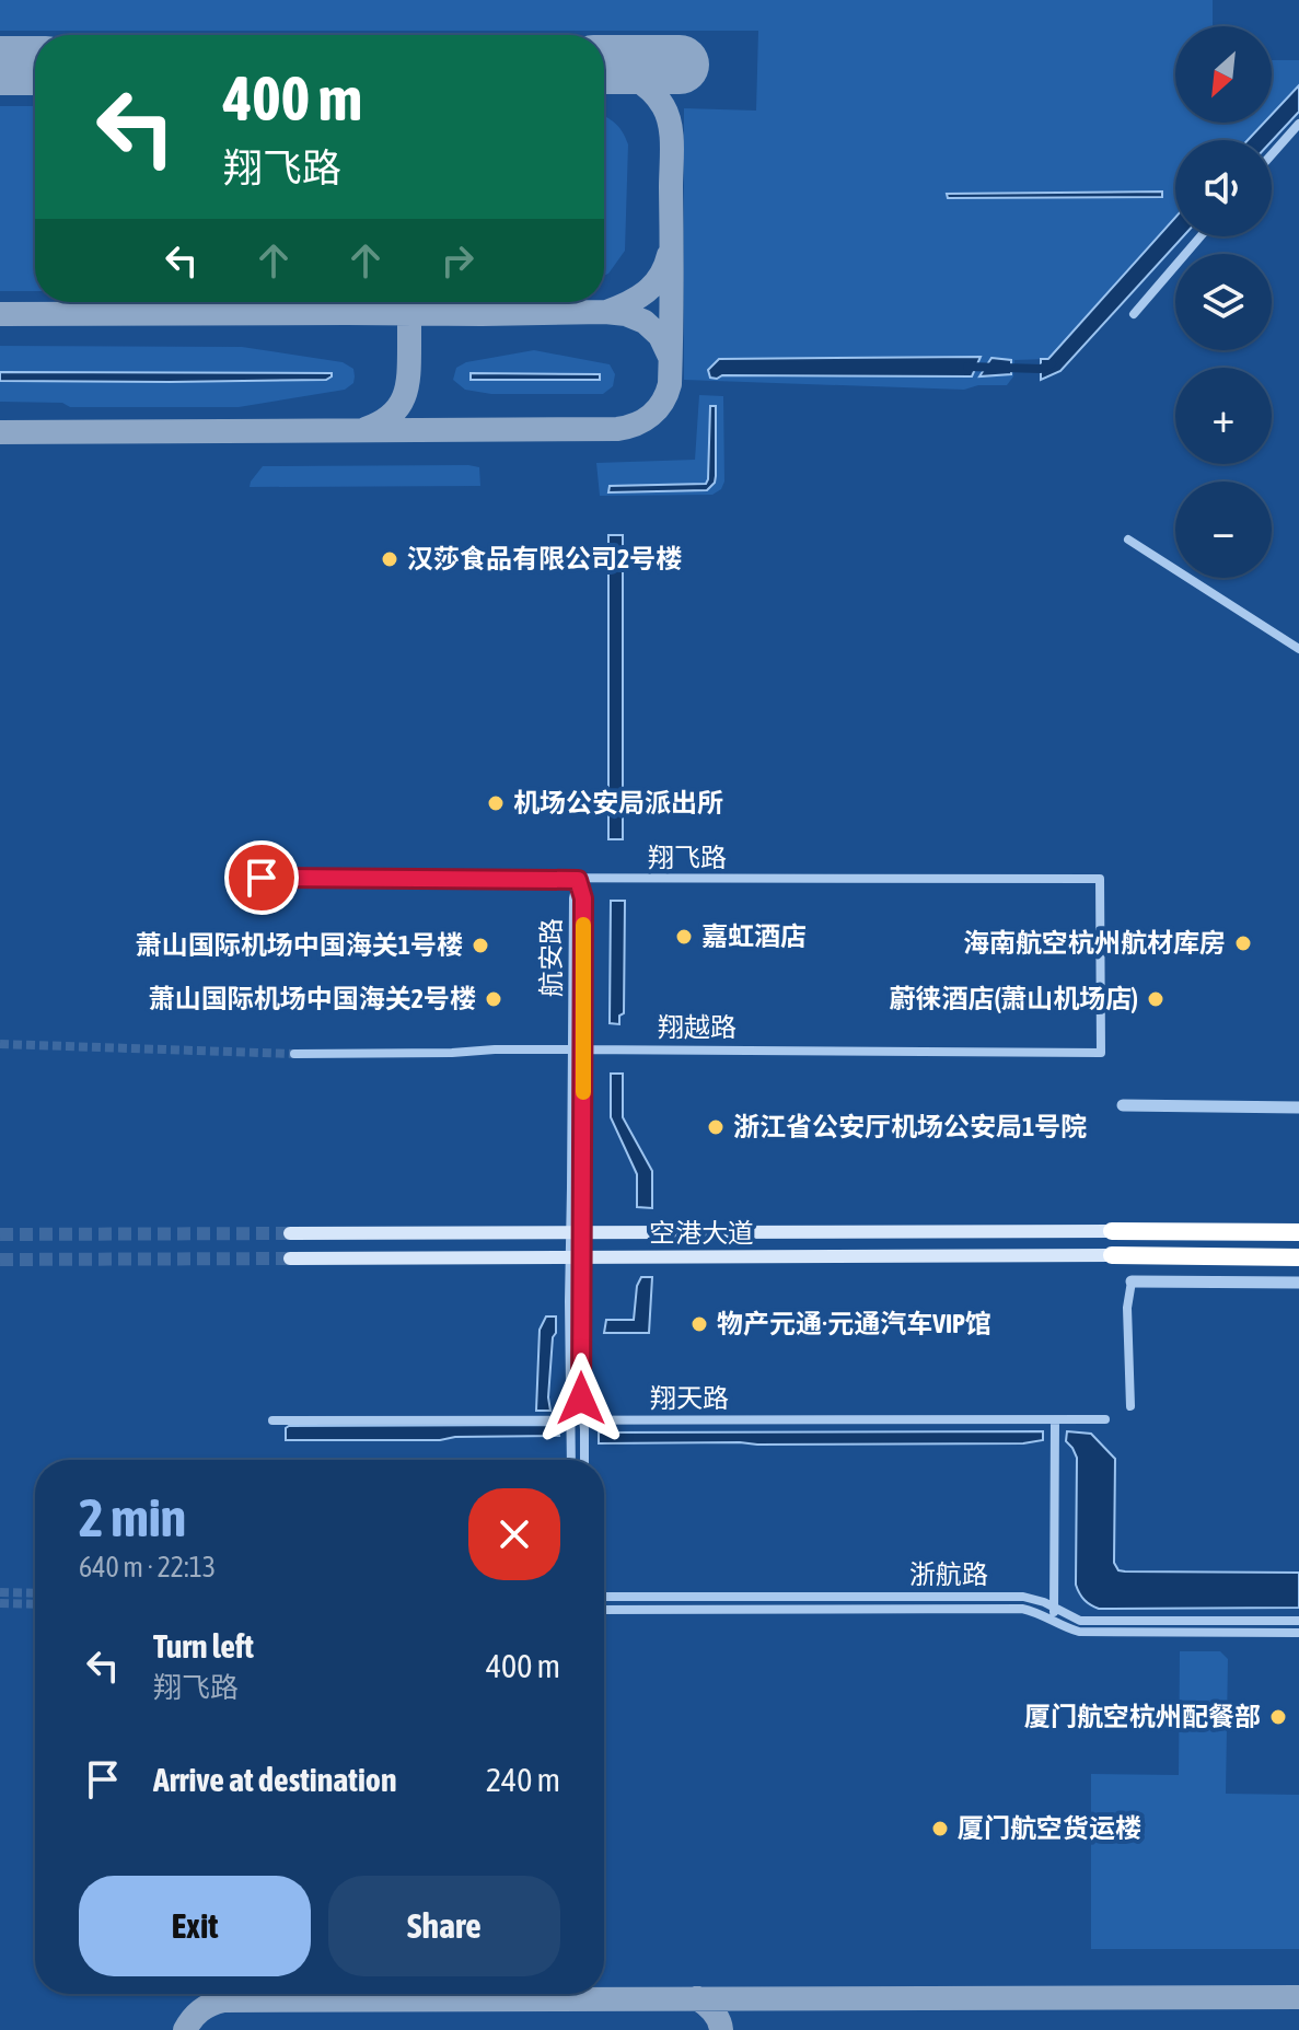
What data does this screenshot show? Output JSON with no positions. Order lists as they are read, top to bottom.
{
  "streets": {
    "main road": ["空港大道"],
    "street": [
      "翔飞路",
      "航安路",
      "翔越路",
      "翔天路",
      "浙航路"
    ]
  },
  "crossings": [
    ["翔飞路", "航安路"],
    ["翔飞路", "翔越路"],
    ["航安路", "翔越路"],
    ["航安路", "空港大道"],
    ["航安路", "翔天路"]
  ],
  "places": [
    "汉莎食品有限公司2号楼",
    "机场公安局派出所",
    "嘉虹酒店",
    "海南航空杭州航材库房",
    "萧山国际机场中国海关1号楼",
    "萧山国际机场中国海关2号楼",
    "蔚徕酒店(萧山机场店)",
    "浙江省公安厅机场公安局1号院",
    "物产元通·元通汽车VIP馆",
    "厦门航空杭州配餐部",
    "厦门航空货运楼"
  ],
  "north": "bottom left",
  "page": {
    "map_buttons": ["+", "−"],
    "turn": ["400 m", "翔飞路"],
    "heading": ["2 min", "640 m · 22:13"],
    "list": [
      {
        "name": "Turn left",
        "note": "翔飞路",
        "value": "400 m"
      },
      {
        "name": "Arrive at destination",
        "value": "240 m"
      }
    ],
    "buttons": ["Exit", "Share"]
  }
}
